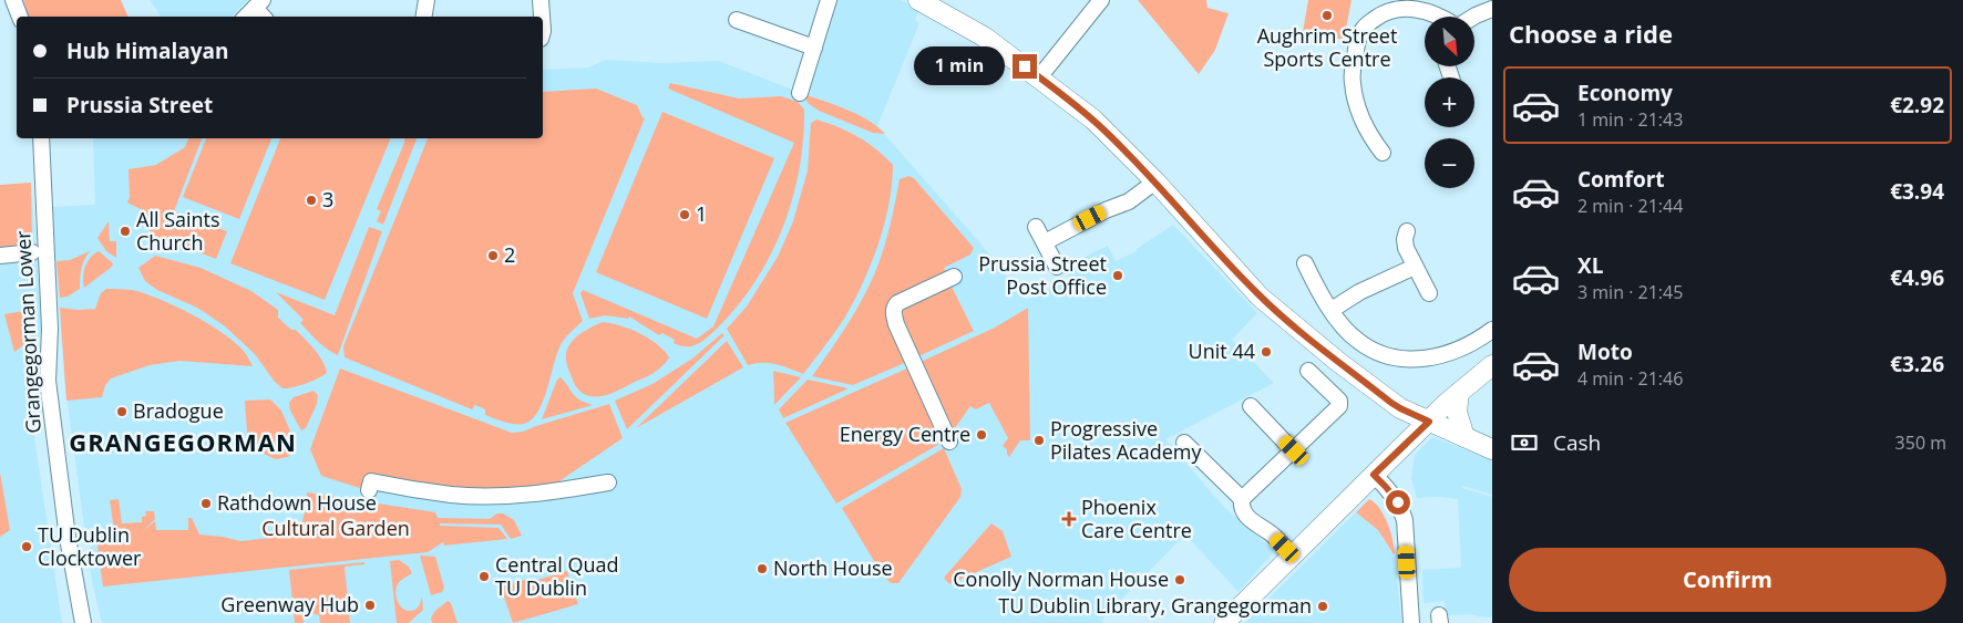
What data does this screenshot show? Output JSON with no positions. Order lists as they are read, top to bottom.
{
  "streets": {
    "street": ["Grangegorman Lower"]
  },
  "districts": ["GRANGEGORMAN"],
  "parks": ["Cultural Garden"],
  "places": {
    "other": [
      "Aughrim Street Sports Centre",
      "3",
      "1",
      "All Saints Church",
      "2",
      "Prussia Street Post Office",
      "Unit 44",
      "Bradogue",
      "Energy Centre",
      "Progressive Pilates Academy",
      "Rathdown House",
      "TU Dublin Clocktower",
      "North House",
      "Central Quad TU Dublin",
      "Conolly Norman House",
      "Greenway Hub",
      "TU Dublin Library, Grangegorman"
    ],
    "health": ["Phoenix Care Centre"]
  },
  "north": "bottom right",
  "page": {
    "heading": "Choose a ride",
    "map_buttons": ["+", "−"],
    "banner": ["Hub Himalayan", "Prussia Street"],
    "bubble": "1 min",
    "list": [
      {
        "name": "Economy",
        "note": "1 min · 21:43",
        "value": "€2.92"
      },
      {
        "name": "Comfort",
        "note": "2 min · 21:44",
        "value": "€3.94"
      },
      {
        "name": "XL",
        "note": "3 min · 21:45",
        "value": "€4.96"
      },
      {
        "name": "Moto",
        "note": "4 min · 21:46",
        "value": "€3.26"
      }
    ],
    "pay": ["Cash", "350 m"],
    "buttons": "Confirm"
  }
}
